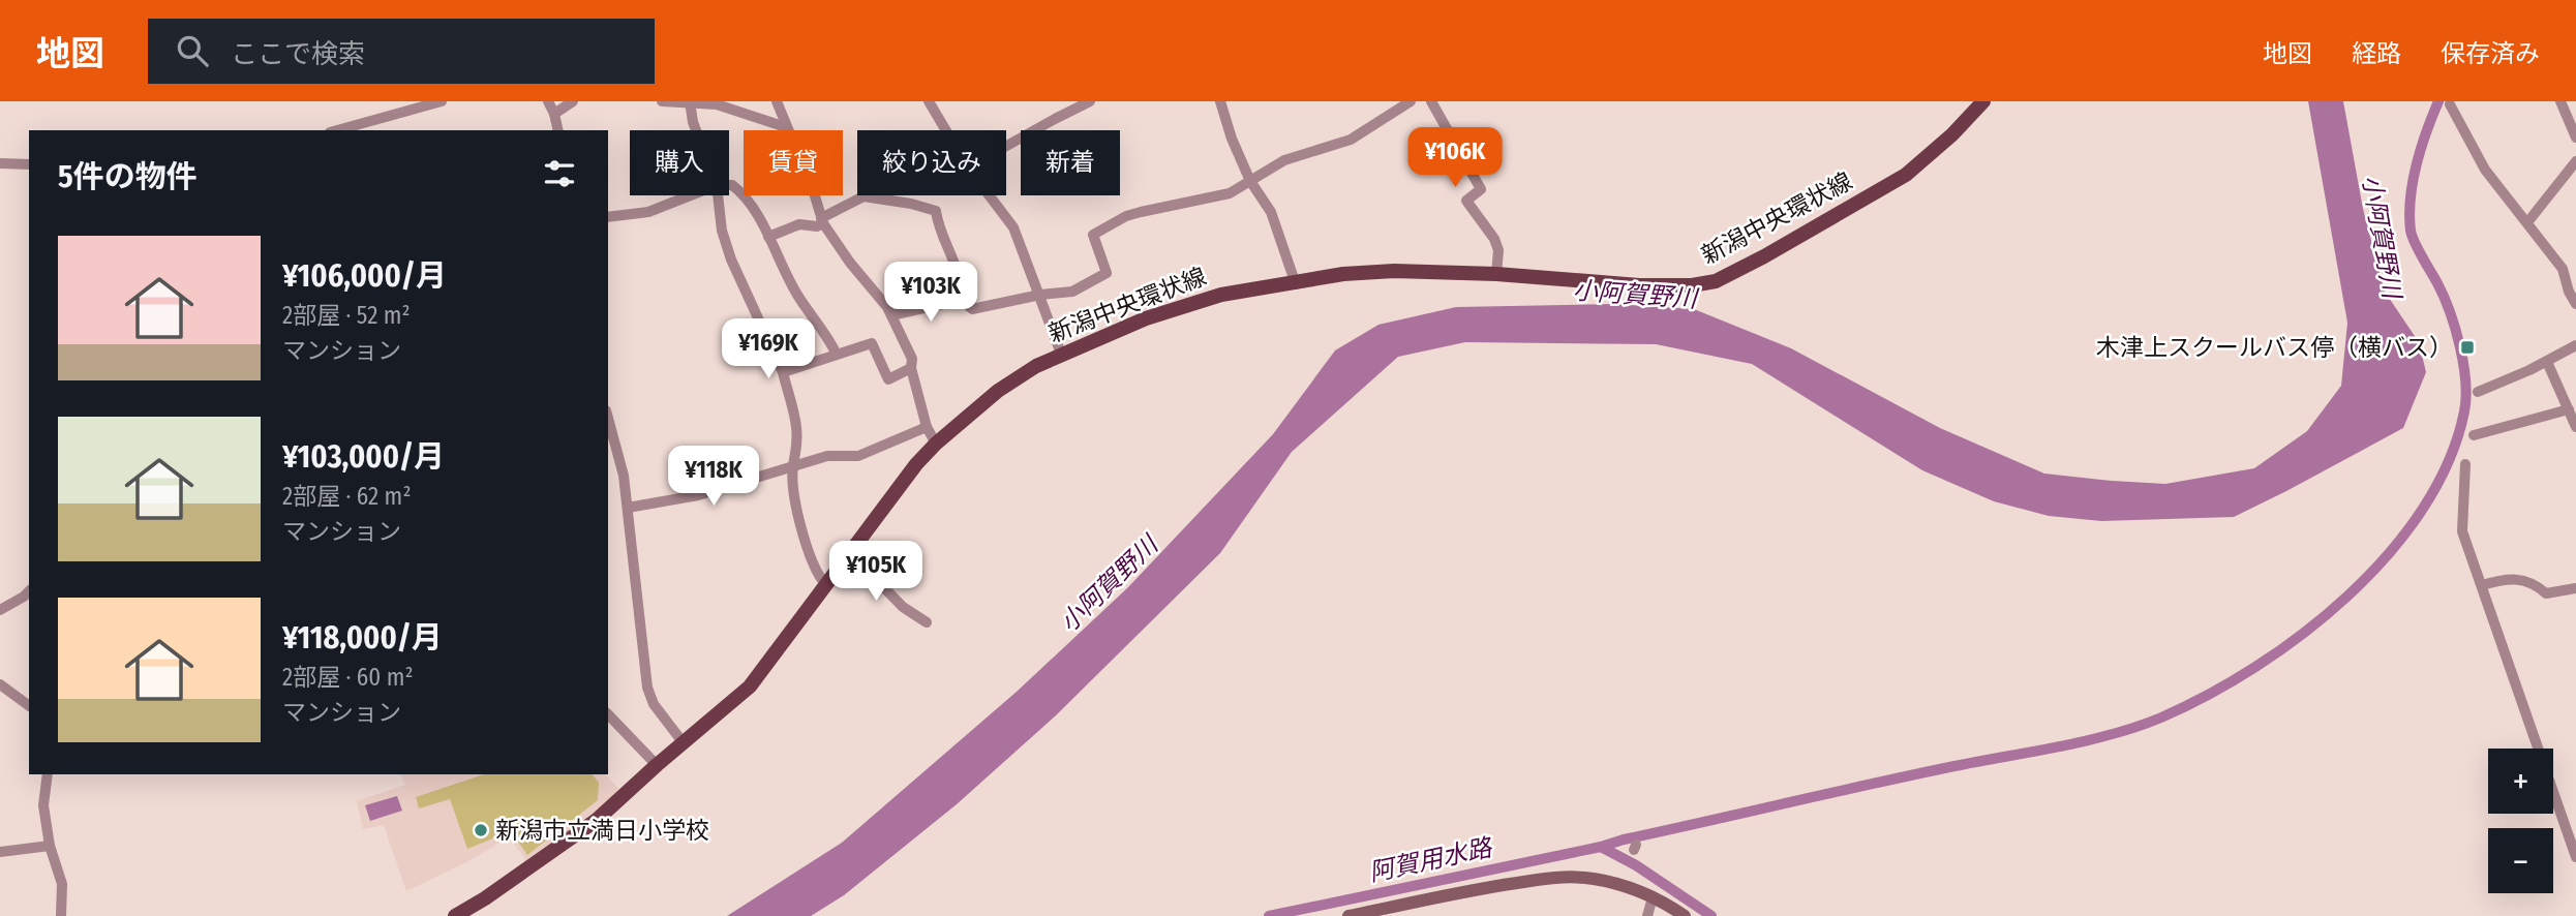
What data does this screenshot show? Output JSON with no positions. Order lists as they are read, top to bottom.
{
  "streets": {
    "main road": ["新潟中央環状線"]
  },
  "water": ["小阿賀野川", "阿賀用水路"],
  "places": {
    "transit": ["木津上スクールバス停（横バス）"],
    "other": ["新潟市立満日小学校"]
  },
  "page": {
    "header": "地図",
    "search": "ここで検索",
    "nav": ["地図", "経路", "保存済み"],
    "price": [
      "¥106K",
      "¥103K",
      "¥169K",
      "¥118K",
      "¥105K"
    ],
    "chip": [
      "購入",
      "賃貸",
      "絞り込み",
      "新着"
    ],
    "heading": "5件の物件",
    "list": [
      {
        "name": "¥106,000/月",
        "note": "2部屋 · 52 m² · マンション"
      },
      {
        "name": "¥103,000/月",
        "note": "2部屋 · 62 m² · マンション"
      },
      {
        "name": "¥118,000/月",
        "note": "2部屋 · 60 m² · マンション"
      }
    ],
    "map_buttons": ["+", "−"]
  }
}
